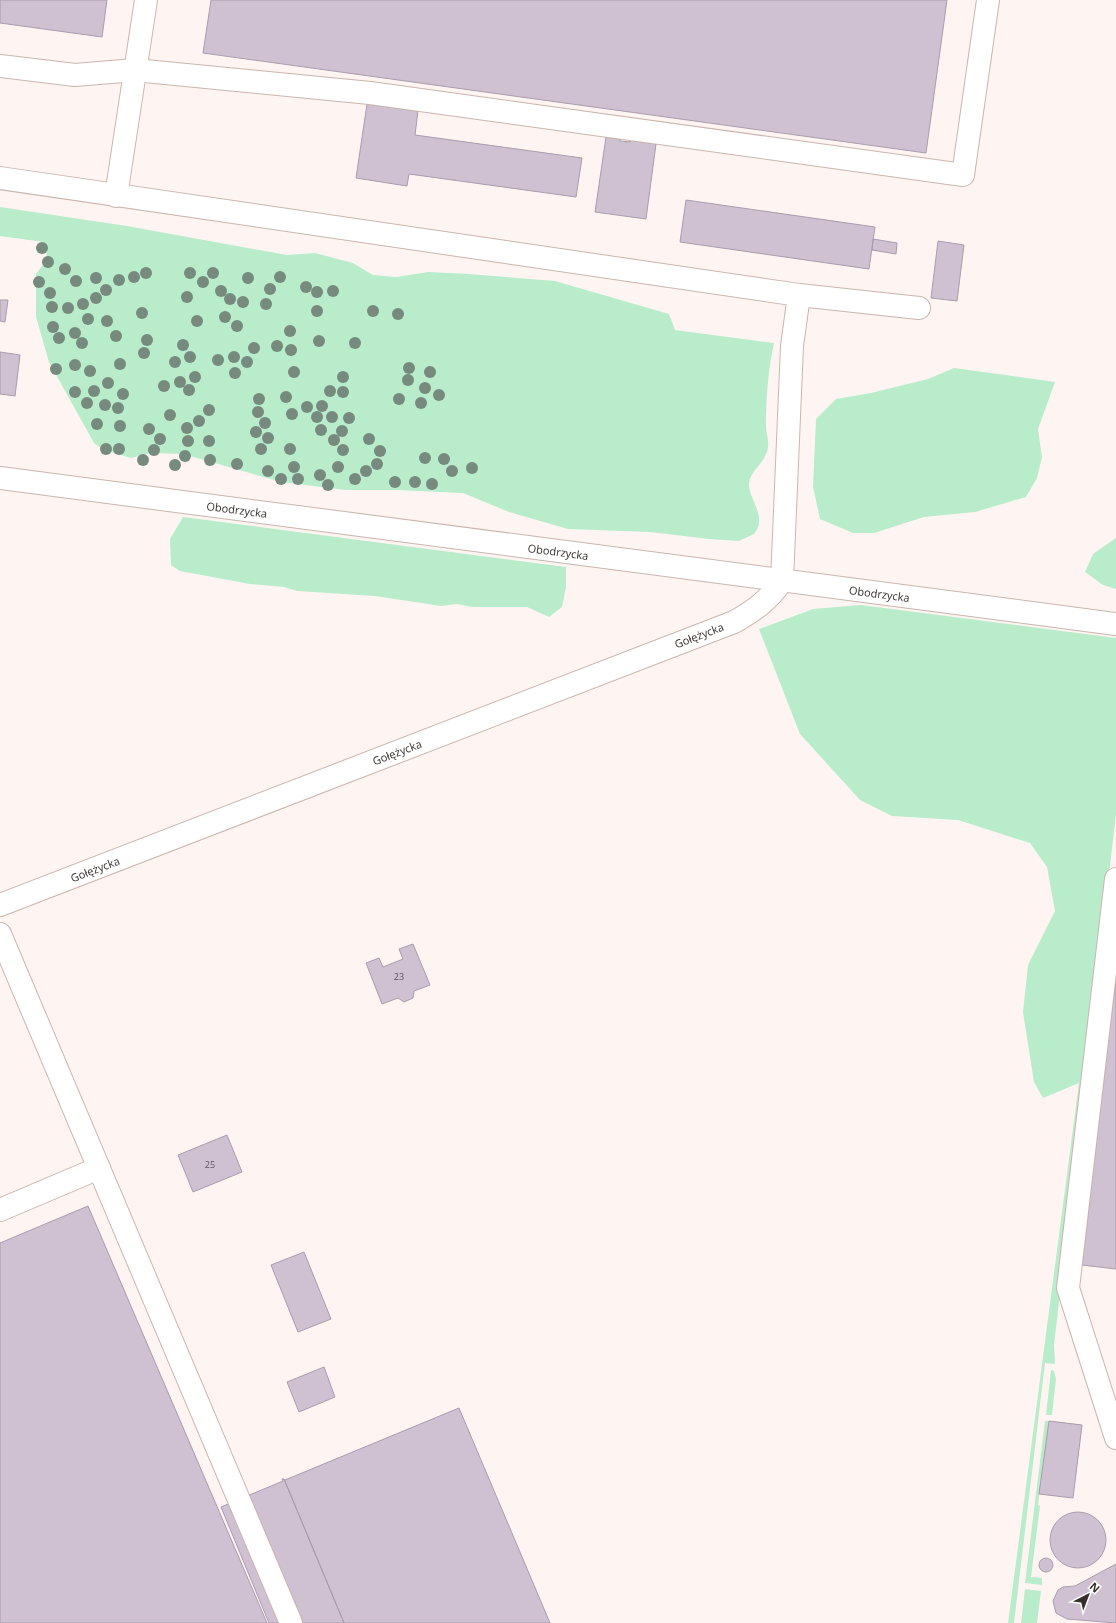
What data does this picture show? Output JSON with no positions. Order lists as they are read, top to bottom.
{
  "streets": {
    "street": ["Obodrzycka", "Gołężycka"]
  },
  "crossings": [
    ["Obodrzycka", "Gołężycka"]
  ],
  "house_numbers": ["23", "25"],
  "north": "top right"
}
